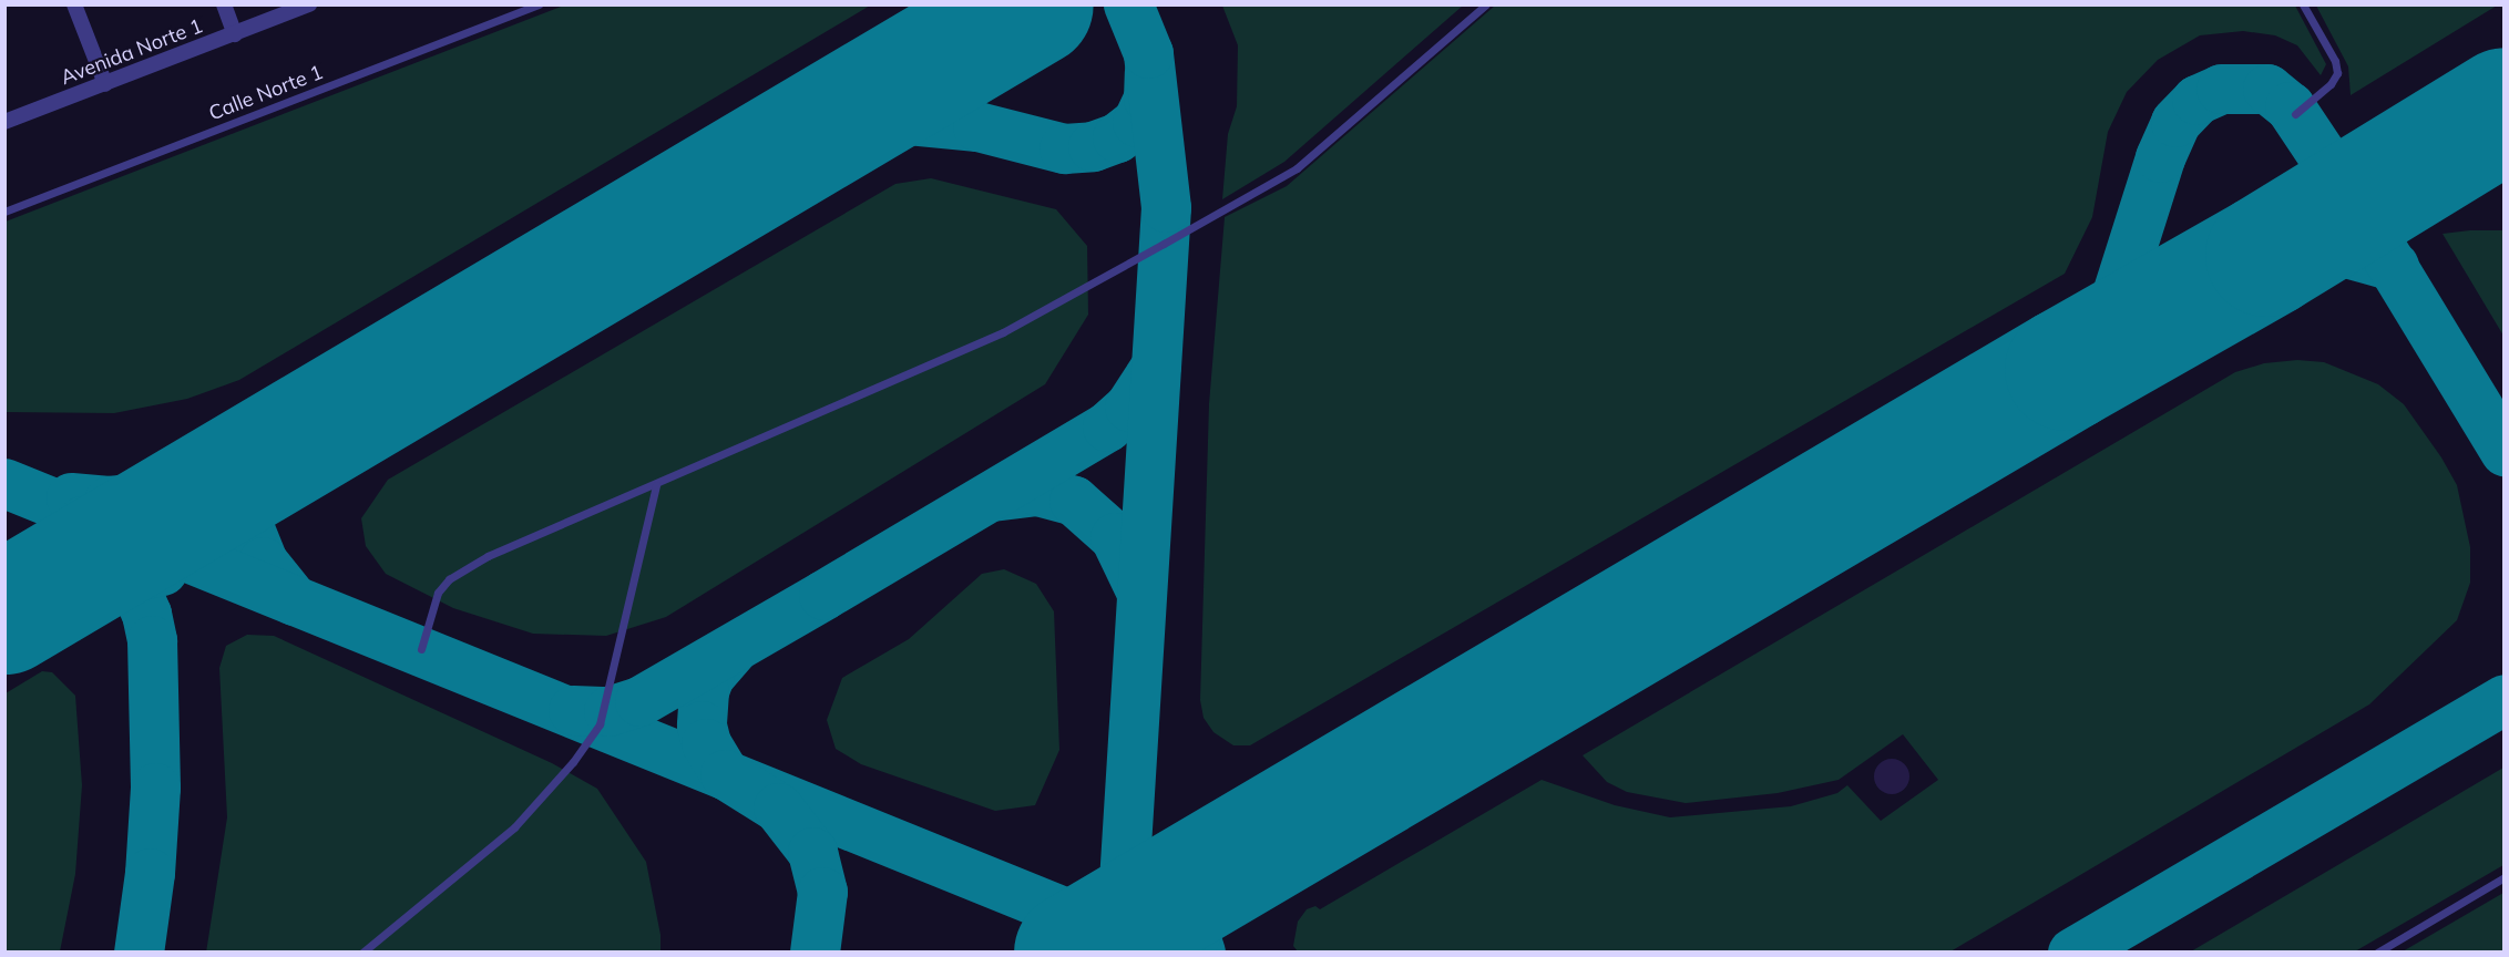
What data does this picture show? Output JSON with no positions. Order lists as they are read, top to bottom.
{
  "streets": {
    "street": ["Avenida Norte 1"],
    "lane": ["Calle Norte 1"]
  }
}
